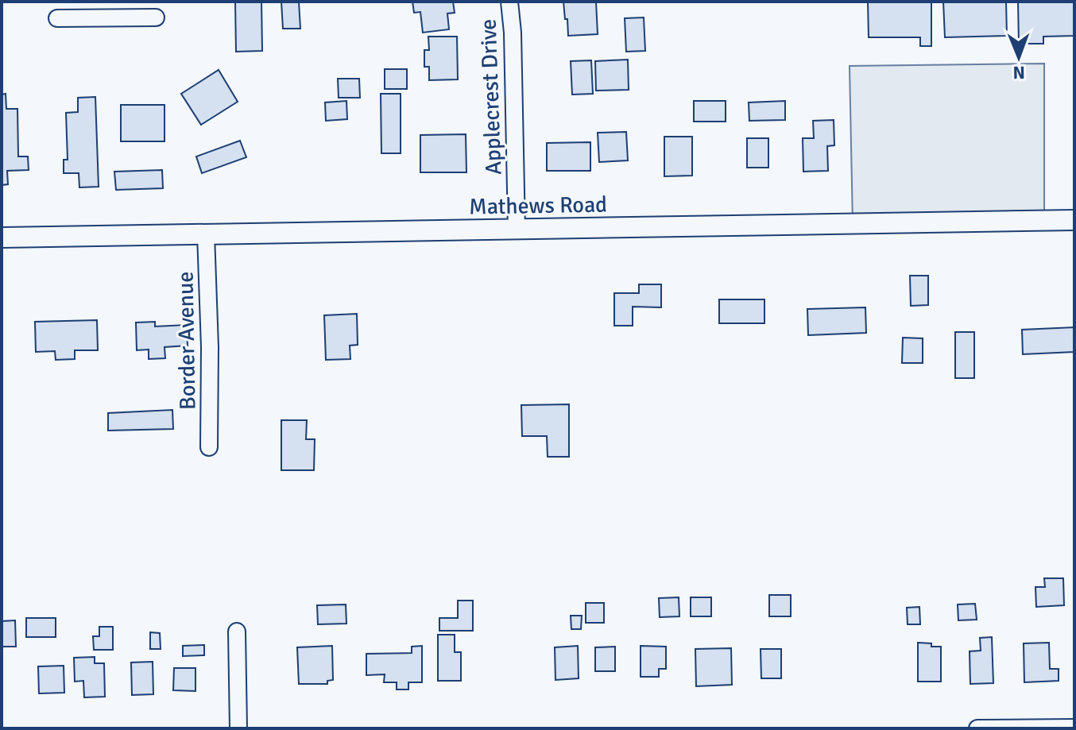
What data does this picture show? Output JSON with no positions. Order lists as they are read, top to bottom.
{
  "streets": {
    "street": ["Applecrest Drive", "Mathews Road", "Border Avenue"]
  },
  "crossings": [
    ["Applecrest Drive", "Mathews Road"],
    ["Mathews Road", "Border Avenue"]
  ],
  "north": "bottom"
}
